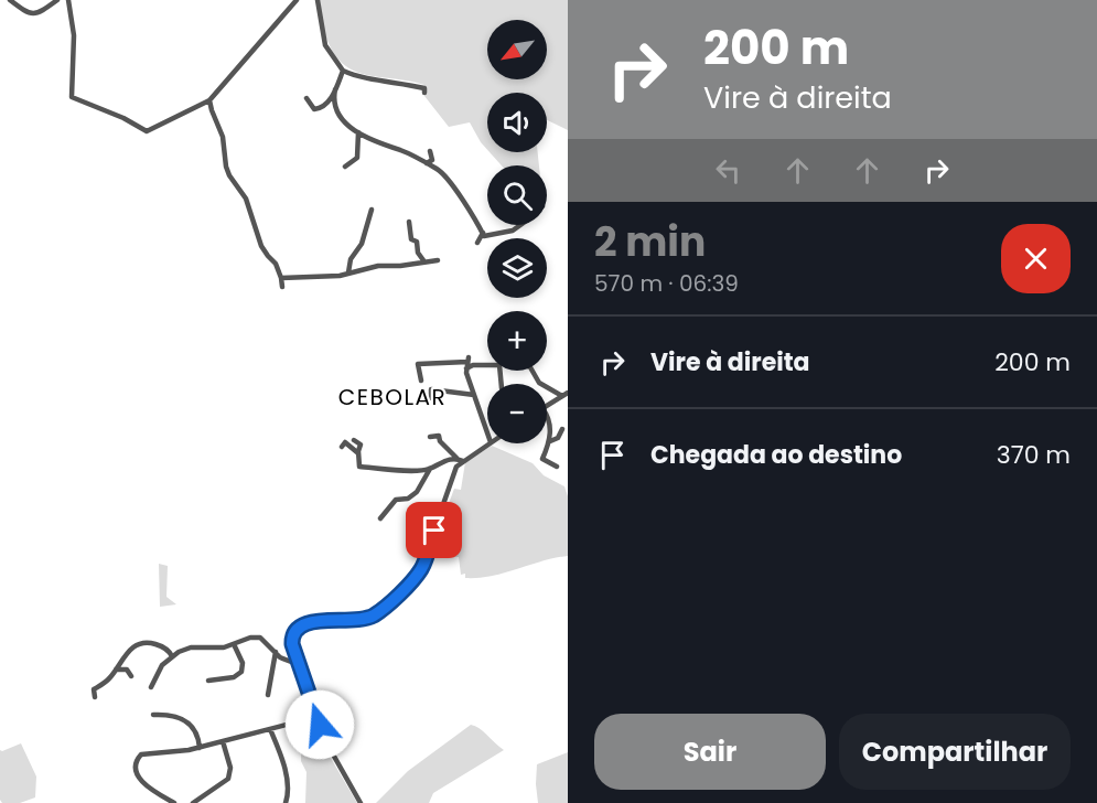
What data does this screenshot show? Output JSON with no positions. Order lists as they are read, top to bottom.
{
  "districts": ["CEBOLAR"],
  "north": "bottom left",
  "page": {
    "turn": ["200 m", "Vire à direita"],
    "map_buttons": ["+", "−"],
    "heading": ["2 min", "570 m · 06:39"],
    "list": [
      {
        "name": "Vire à direita",
        "value": "200 m"
      },
      {
        "name": "Chegada ao destino",
        "value": "370 m"
      }
    ],
    "buttons": ["Sair", "Compartilhar"]
  }
}
